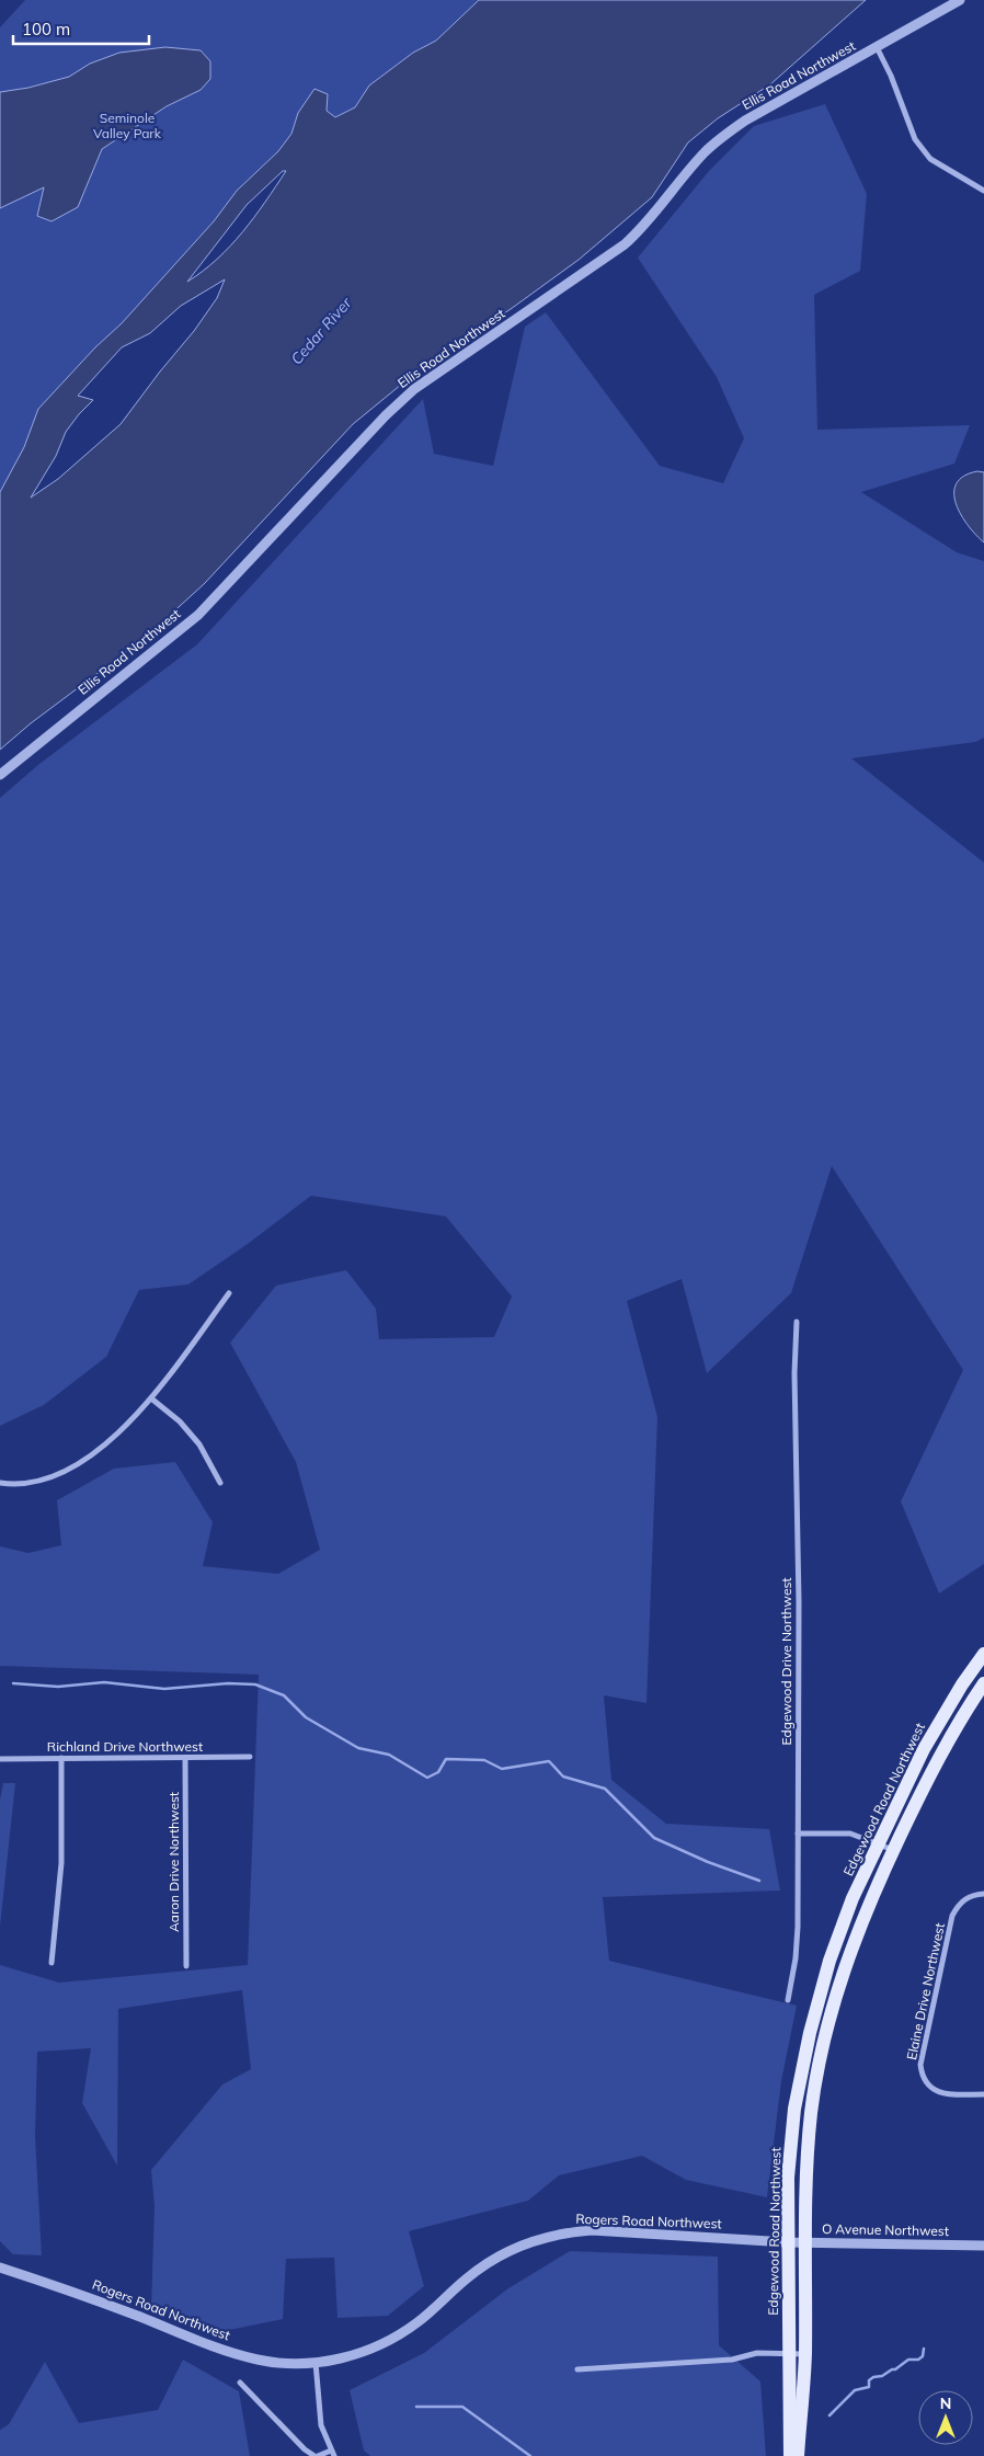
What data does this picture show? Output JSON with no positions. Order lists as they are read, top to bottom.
{
  "streets": {
    "main road": ["Edgewood Road Northwest"],
    "street": [
      "Ellis Road Northwest",
      "Edgewood Drive Northwest",
      "Richland Drive Northwest",
      "Aaron Drive Northwest",
      "Elaine Drive Northwest",
      "Rogers Road Northwest",
      "O Avenue Northwest"
    ]
  },
  "crossings": [
    ["Richland Drive Northwest", "Aaron Drive Northwest"],
    ["Edgewood Road Northwest", "Rogers Road Northwest"],
    ["Edgewood Road Northwest", "O Avenue Northwest"],
    ["Rogers Road Northwest", "O Avenue Northwest"]
  ],
  "water": ["Cedar River"],
  "parks": ["Seminole Valley Park"],
  "scale_bar": "100 m",
  "north": "top"
}
